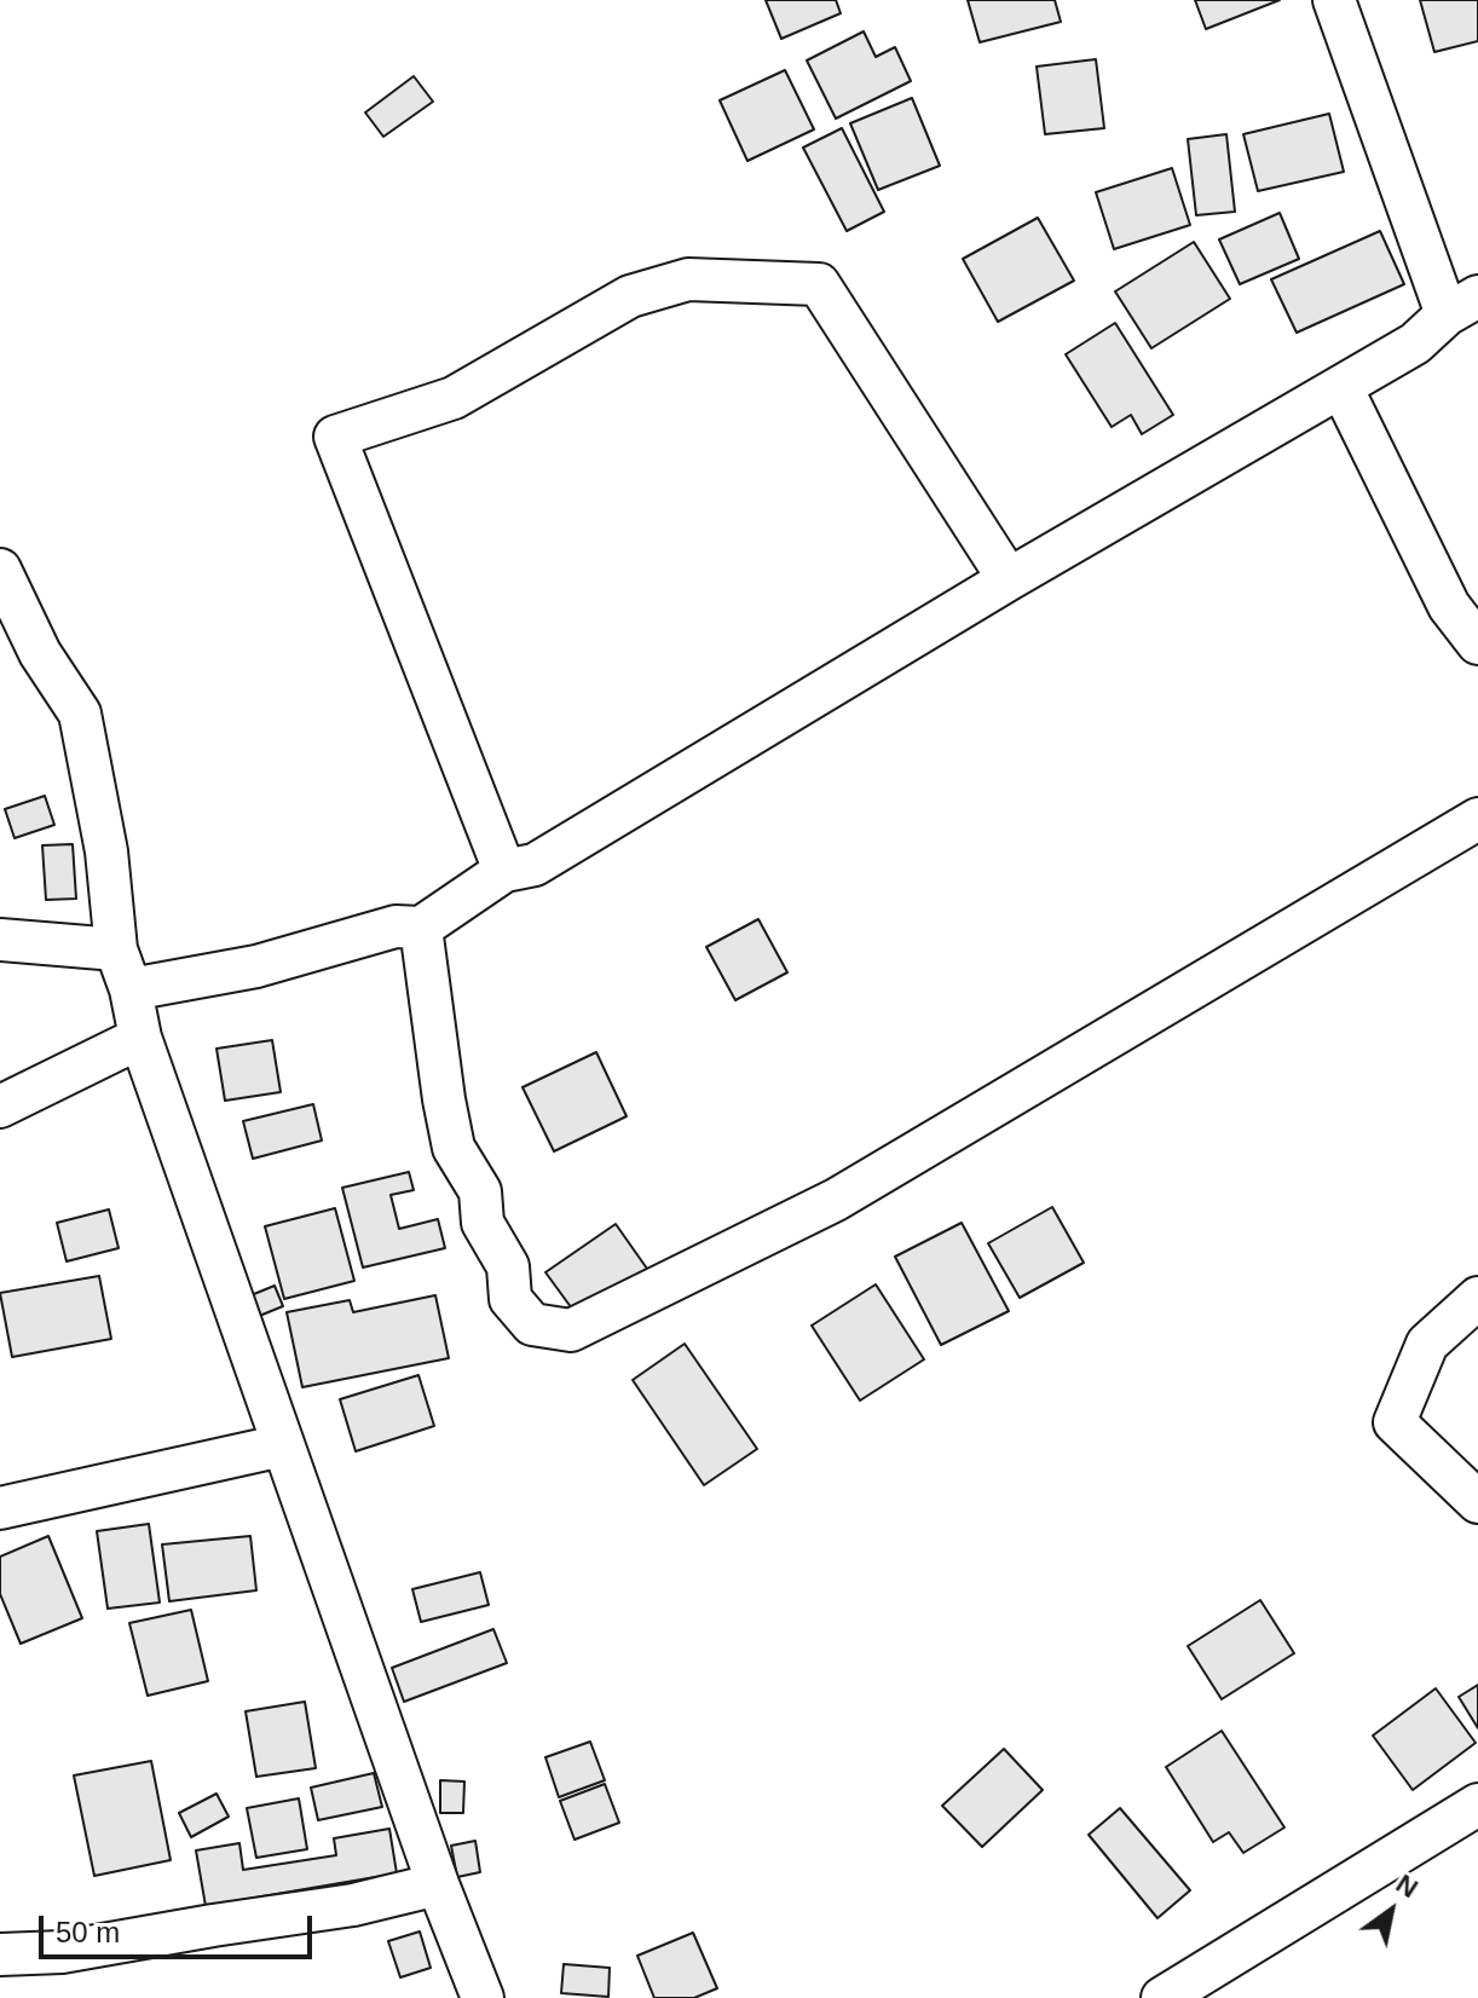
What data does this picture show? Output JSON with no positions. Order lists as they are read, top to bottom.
{
  "scale_bar": "50 m",
  "north": "top right"
}
